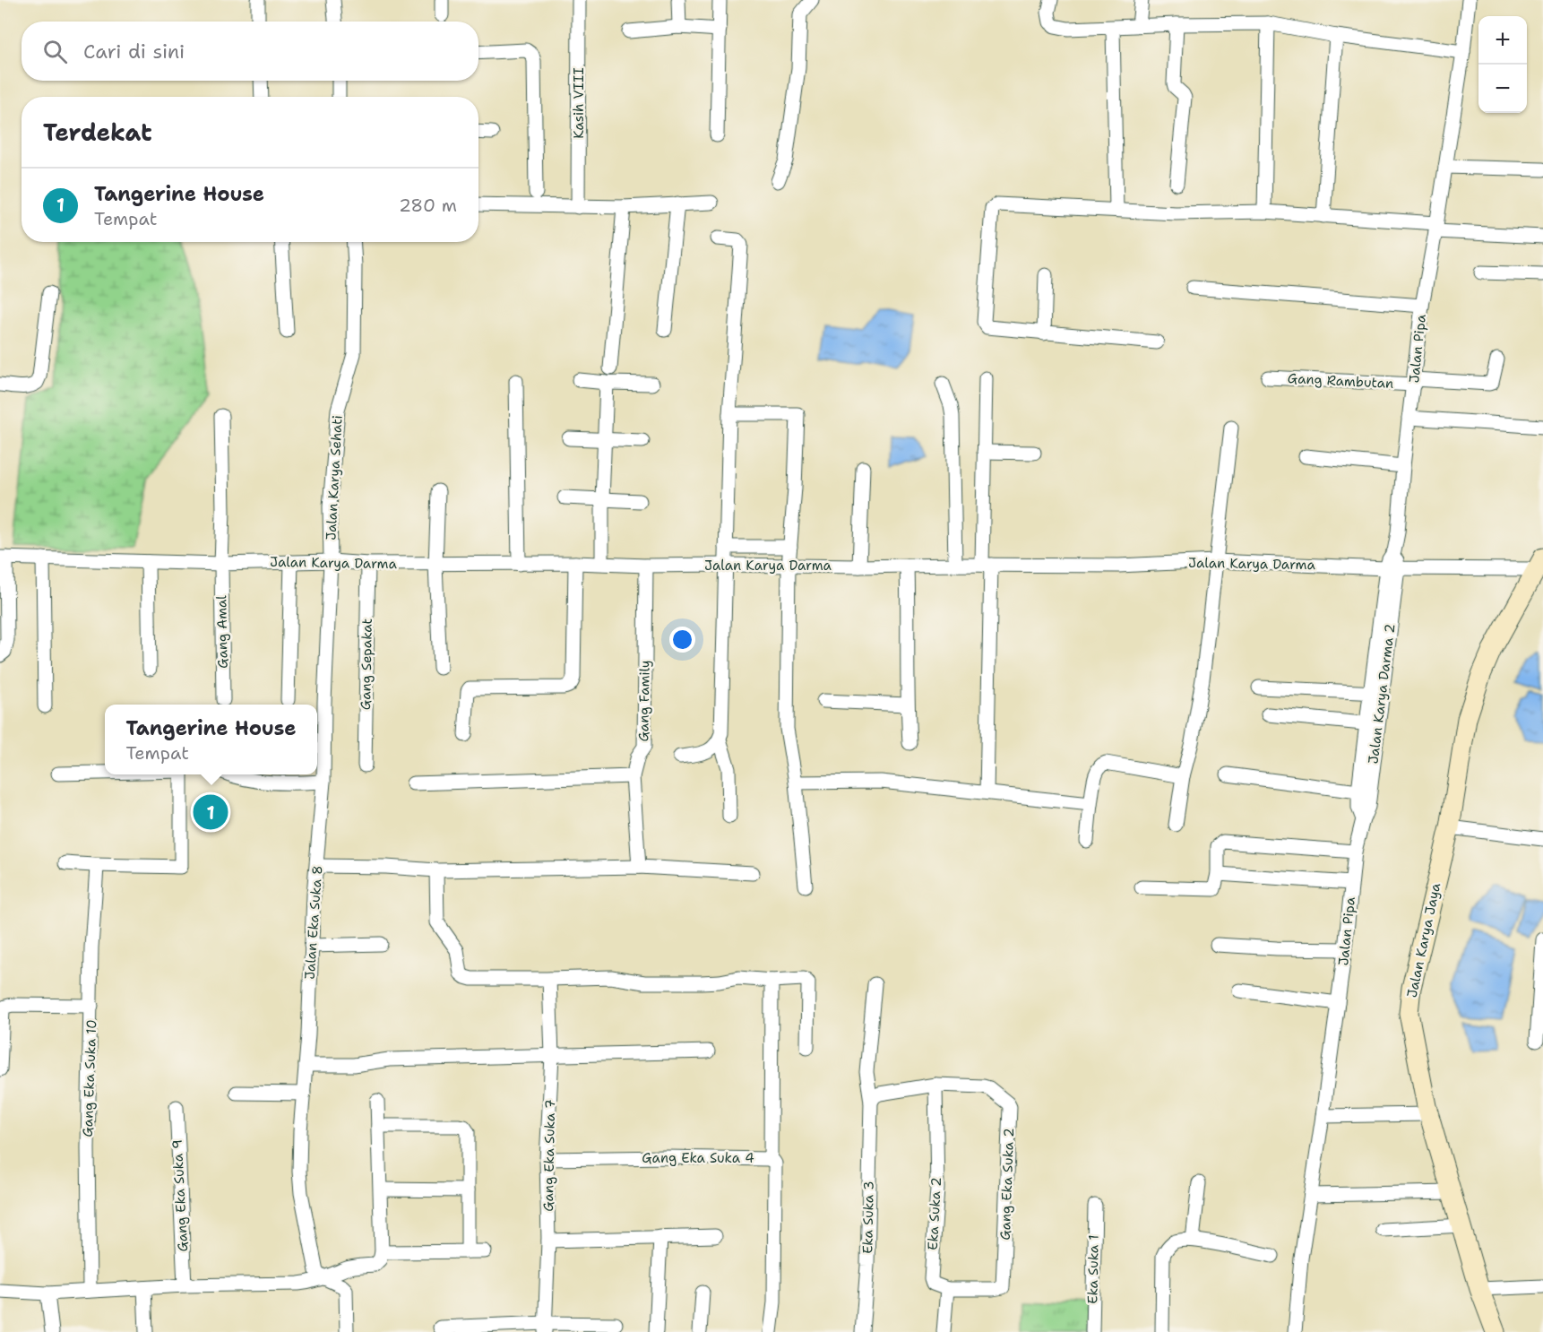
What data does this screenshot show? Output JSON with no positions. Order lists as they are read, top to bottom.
{
  "streets": {
    "main road": ["Jalan Karya Jaya"],
    "street": [
      "Kasih VIII",
      "Jalan Pipa",
      "Gang Rambutan",
      "Jalan Karya Sehati",
      "Jalan Karya Darma",
      "Gang Amal",
      "Gang Sepakat",
      "Jalan Karya Darma 2",
      "Gang Family",
      "Jalan Eka Suka 8",
      "Gang Eka Suka 10",
      "Gang Eka Suka 7",
      "Gang Eka Suka 4",
      "Gang Eka Suka 2",
      "Gang Eka Suka 9",
      "Eka Suka 2",
      "Eka Suka 3",
      "Eka Suka 1"
    ]
  },
  "crossings": [
    ["Jalan Pipa", "Gang Rambutan"],
    ["Jalan Pipa", "Jalan Karya Darma"],
    ["Jalan Pipa", "Jalan Karya Darma 2"],
    ["Jalan Karya Sehati", "Jalan Karya Darma"],
    ["Jalan Karya Sehati", "Jalan Eka Suka 8"],
    ["Jalan Karya Darma", "Gang Amal"],
    ["Jalan Karya Darma", "Gang Sepakat"],
    ["Jalan Karya Darma", "Jalan Karya Darma 2"],
    ["Jalan Karya Darma", "Gang Family"],
    ["Jalan Karya Darma", "Jalan Eka Suka 8"],
    ["Jalan Karya Darma", "Jalan Karya Jaya"],
    ["Gang Eka Suka 7", "Gang Eka Suka 4"],
    ["Gang Eka Suka 2", "Eka Suka 2"]
  ],
  "page": {
    "map_buttons": ["+", "−"],
    "search": "Cari di sini",
    "heading": "Terdekat",
    "list": [
      {
        "mark": "1",
        "name": "Tangerine House",
        "note": "Tempat",
        "value": "280 m"
      }
    ],
    "popup": ["Tangerine House", "Tempat"],
    "pins": "1"
  }
}
